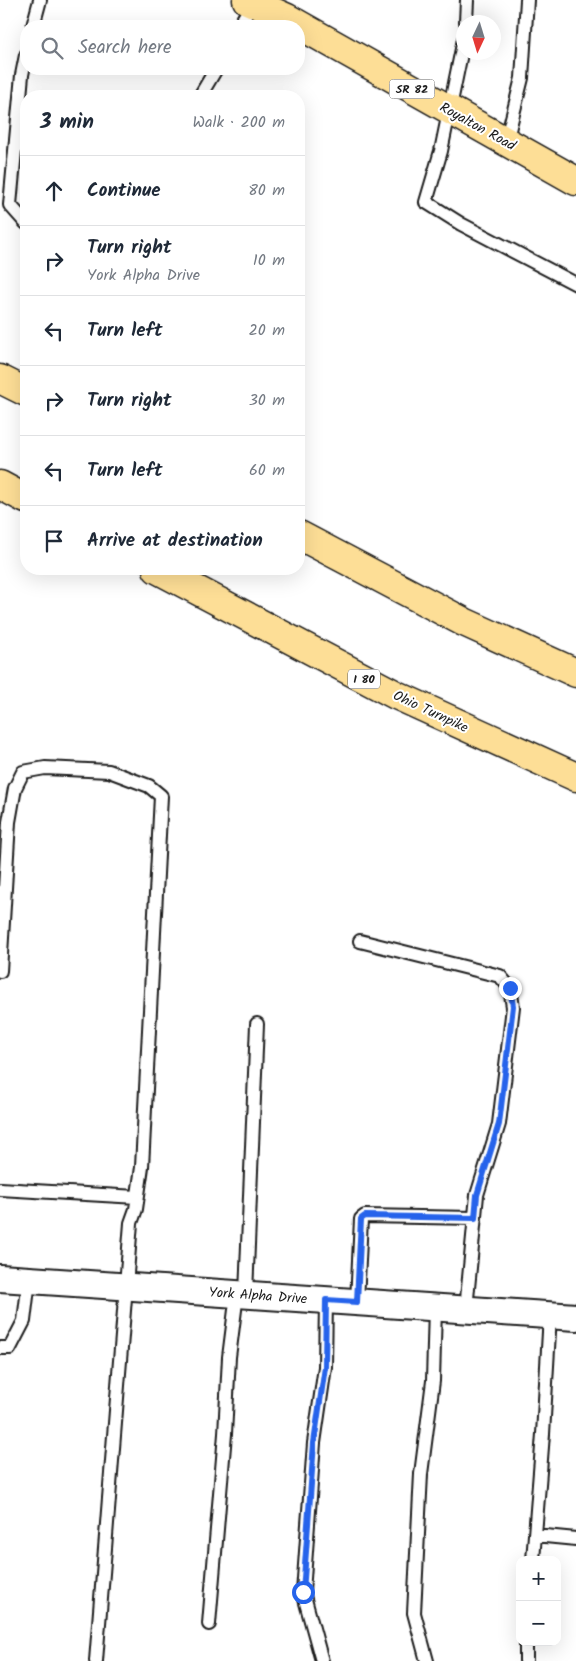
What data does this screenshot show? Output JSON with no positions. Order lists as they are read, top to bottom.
{
  "streets": {
    "main road": [
      "SR 82",
      "Royalton Road",
      "I 80",
      "Ohio Turnpike"
    ],
    "street": ["York Alpha Drive"]
  },
  "north": "bottom",
  "page": {
    "search": "Search here",
    "heading": ["3 min", "Walk · 200 m"],
    "list": [
      ["Continue", "80 m"],
      ["Turn right", "York Alpha Drive", "10 m"],
      ["Turn left", "20 m"],
      ["Turn right", "30 m"],
      ["Turn left", "60 m"],
      "Arrive at destination"
    ],
    "map_buttons": ["+", "−"]
  }
}
